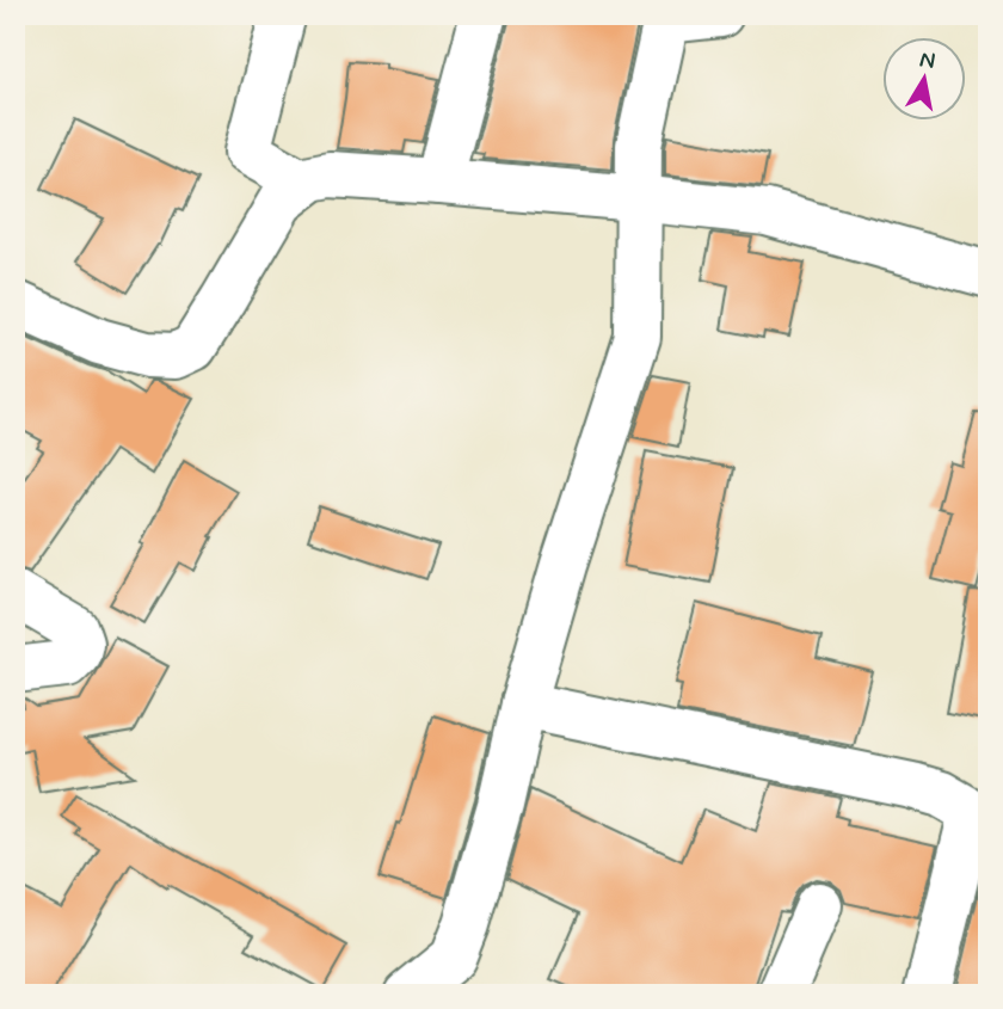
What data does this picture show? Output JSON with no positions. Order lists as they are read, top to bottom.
{
  "north": "top"
}
